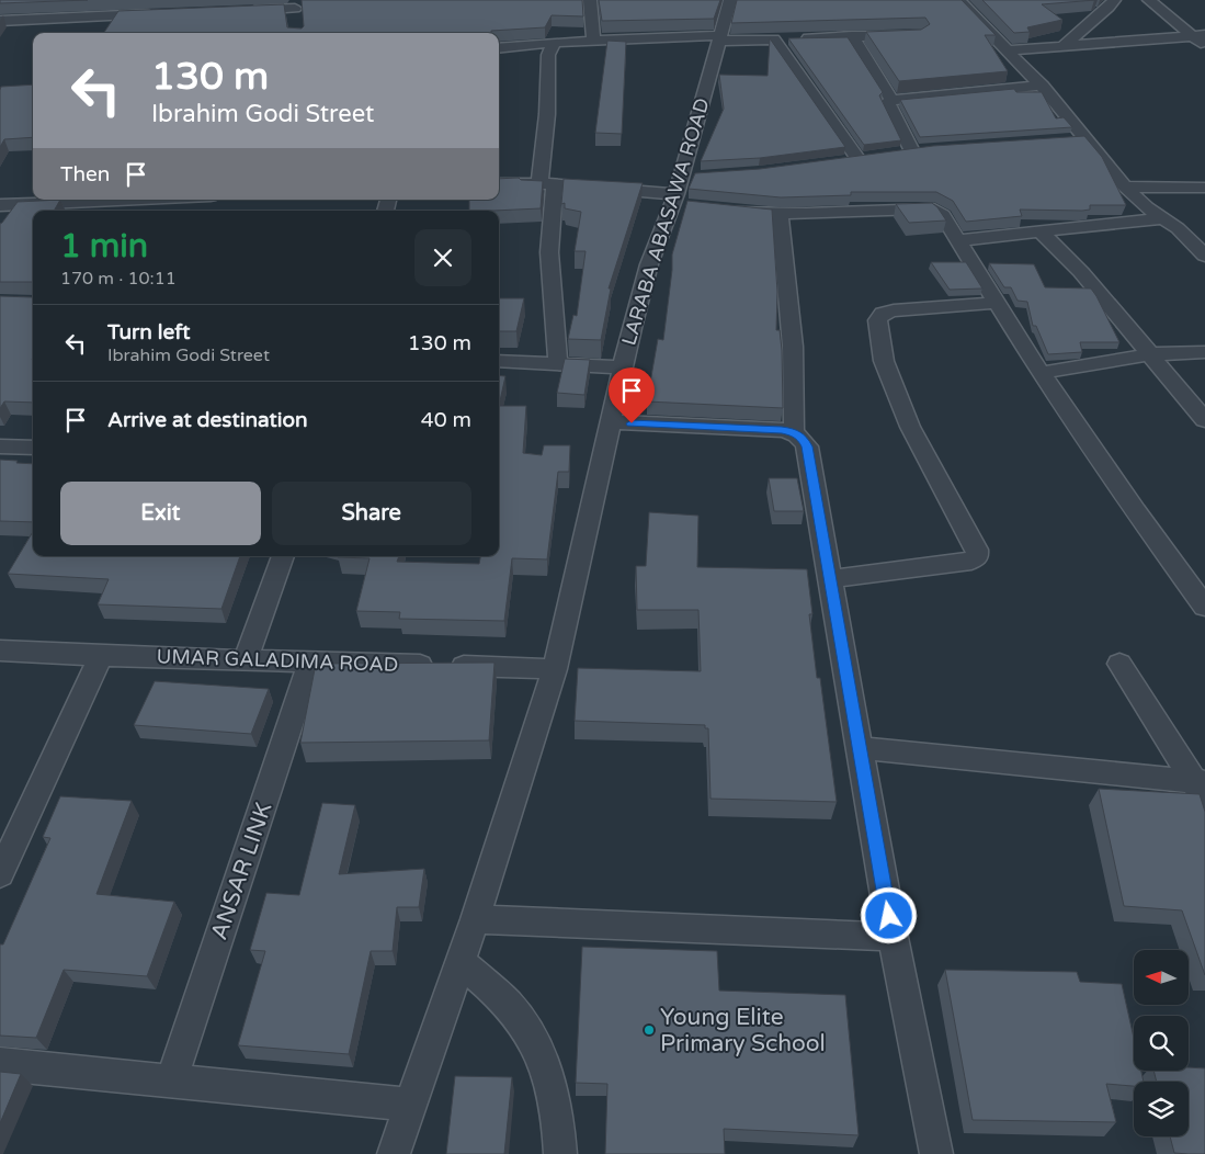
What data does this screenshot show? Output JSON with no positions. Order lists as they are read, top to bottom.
{
  "streets": {
    "street": ["LARABA ABASAWA ROAD", "UMAR GALADIMA ROAD", "ANSAR LINK"]
  },
  "crossings": [
    ["LARABA ABASAWA ROAD", "UMAR GALADIMA ROAD"],
    ["UMAR GALADIMA ROAD", "ANSAR LINK"]
  ],
  "places": ["Young Elite Primary School"],
  "north": "left",
  "page": {
    "turn": ["130 m", "Ibrahim Godi Street"],
    "then": "Then",
    "heading": ["1 min", "170 m · 10:11"],
    "list": [
      {
        "name": "Turn left",
        "note": "Ibrahim Godi Street",
        "value": "130 m"
      },
      {
        "name": "Arrive at destination",
        "value": "40 m"
      }
    ],
    "buttons": ["Exit", "Share"]
  }
}
